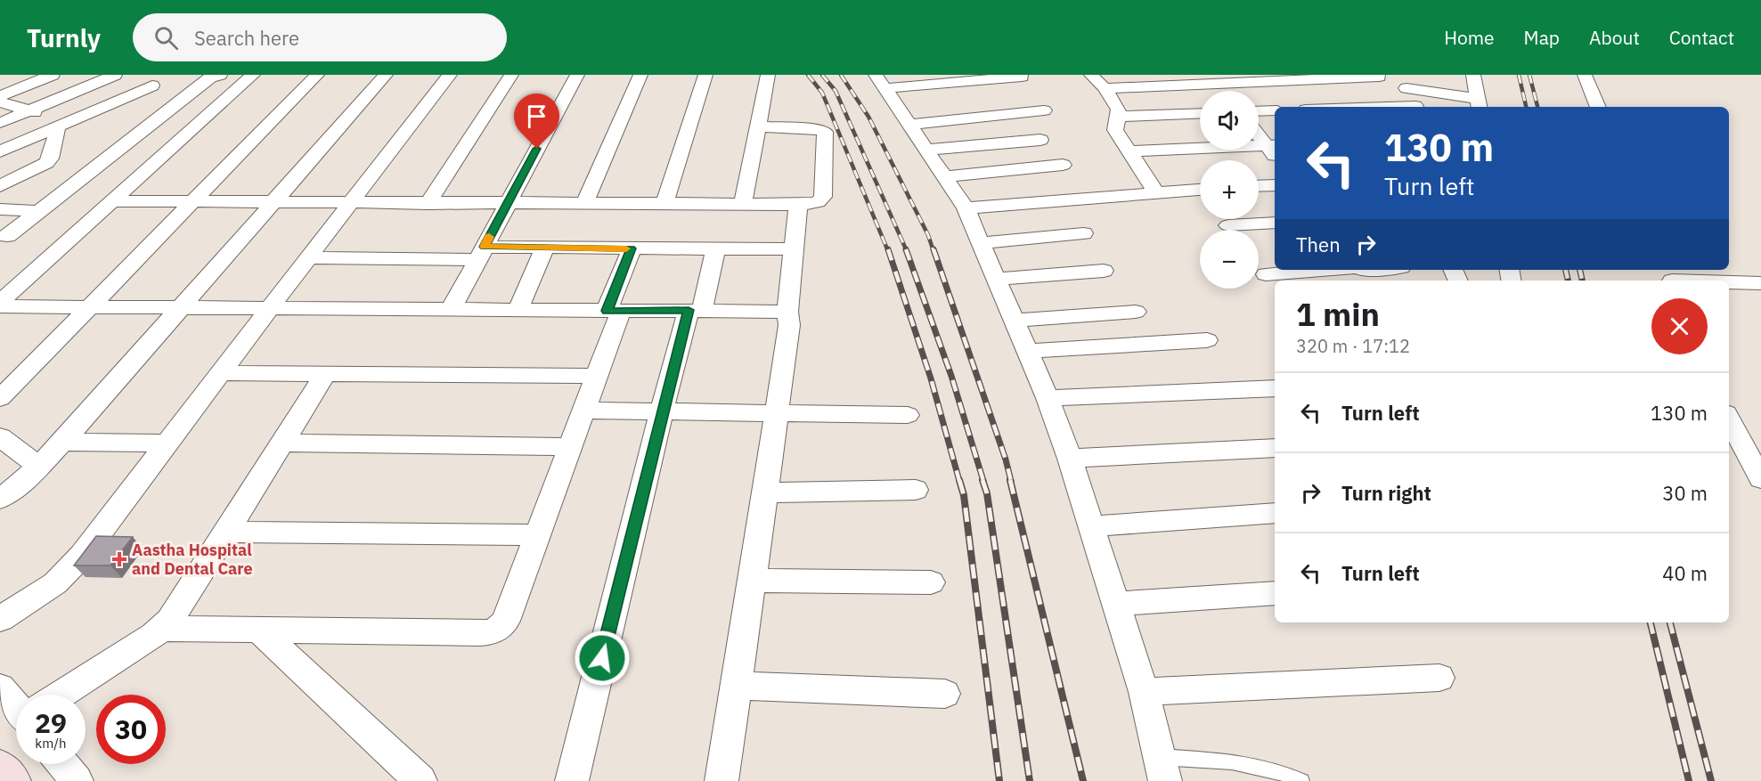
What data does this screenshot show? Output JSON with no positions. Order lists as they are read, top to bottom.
{
  "places": {
    "health": ["Aastha Hospital and Dental Care"]
  },
  "page": {
    "header": "Turnly",
    "search": "Search here",
    "nav": [
      "Home",
      "Map",
      "About",
      "Contact"
    ],
    "map_buttons": ["+", "−"],
    "turn": ["130 m", "Turn left"],
    "then": "Then",
    "heading": ["1 min", "320 m · 17:12"],
    "list": [
      {
        "name": "Turn left",
        "value": "130 m"
      },
      {
        "name": "Turn right",
        "value": "30 m"
      },
      {
        "name": "Turn left",
        "value": "40 m"
      }
    ],
    "speed": "29 km/h",
    "limit": "30"
  }
}
